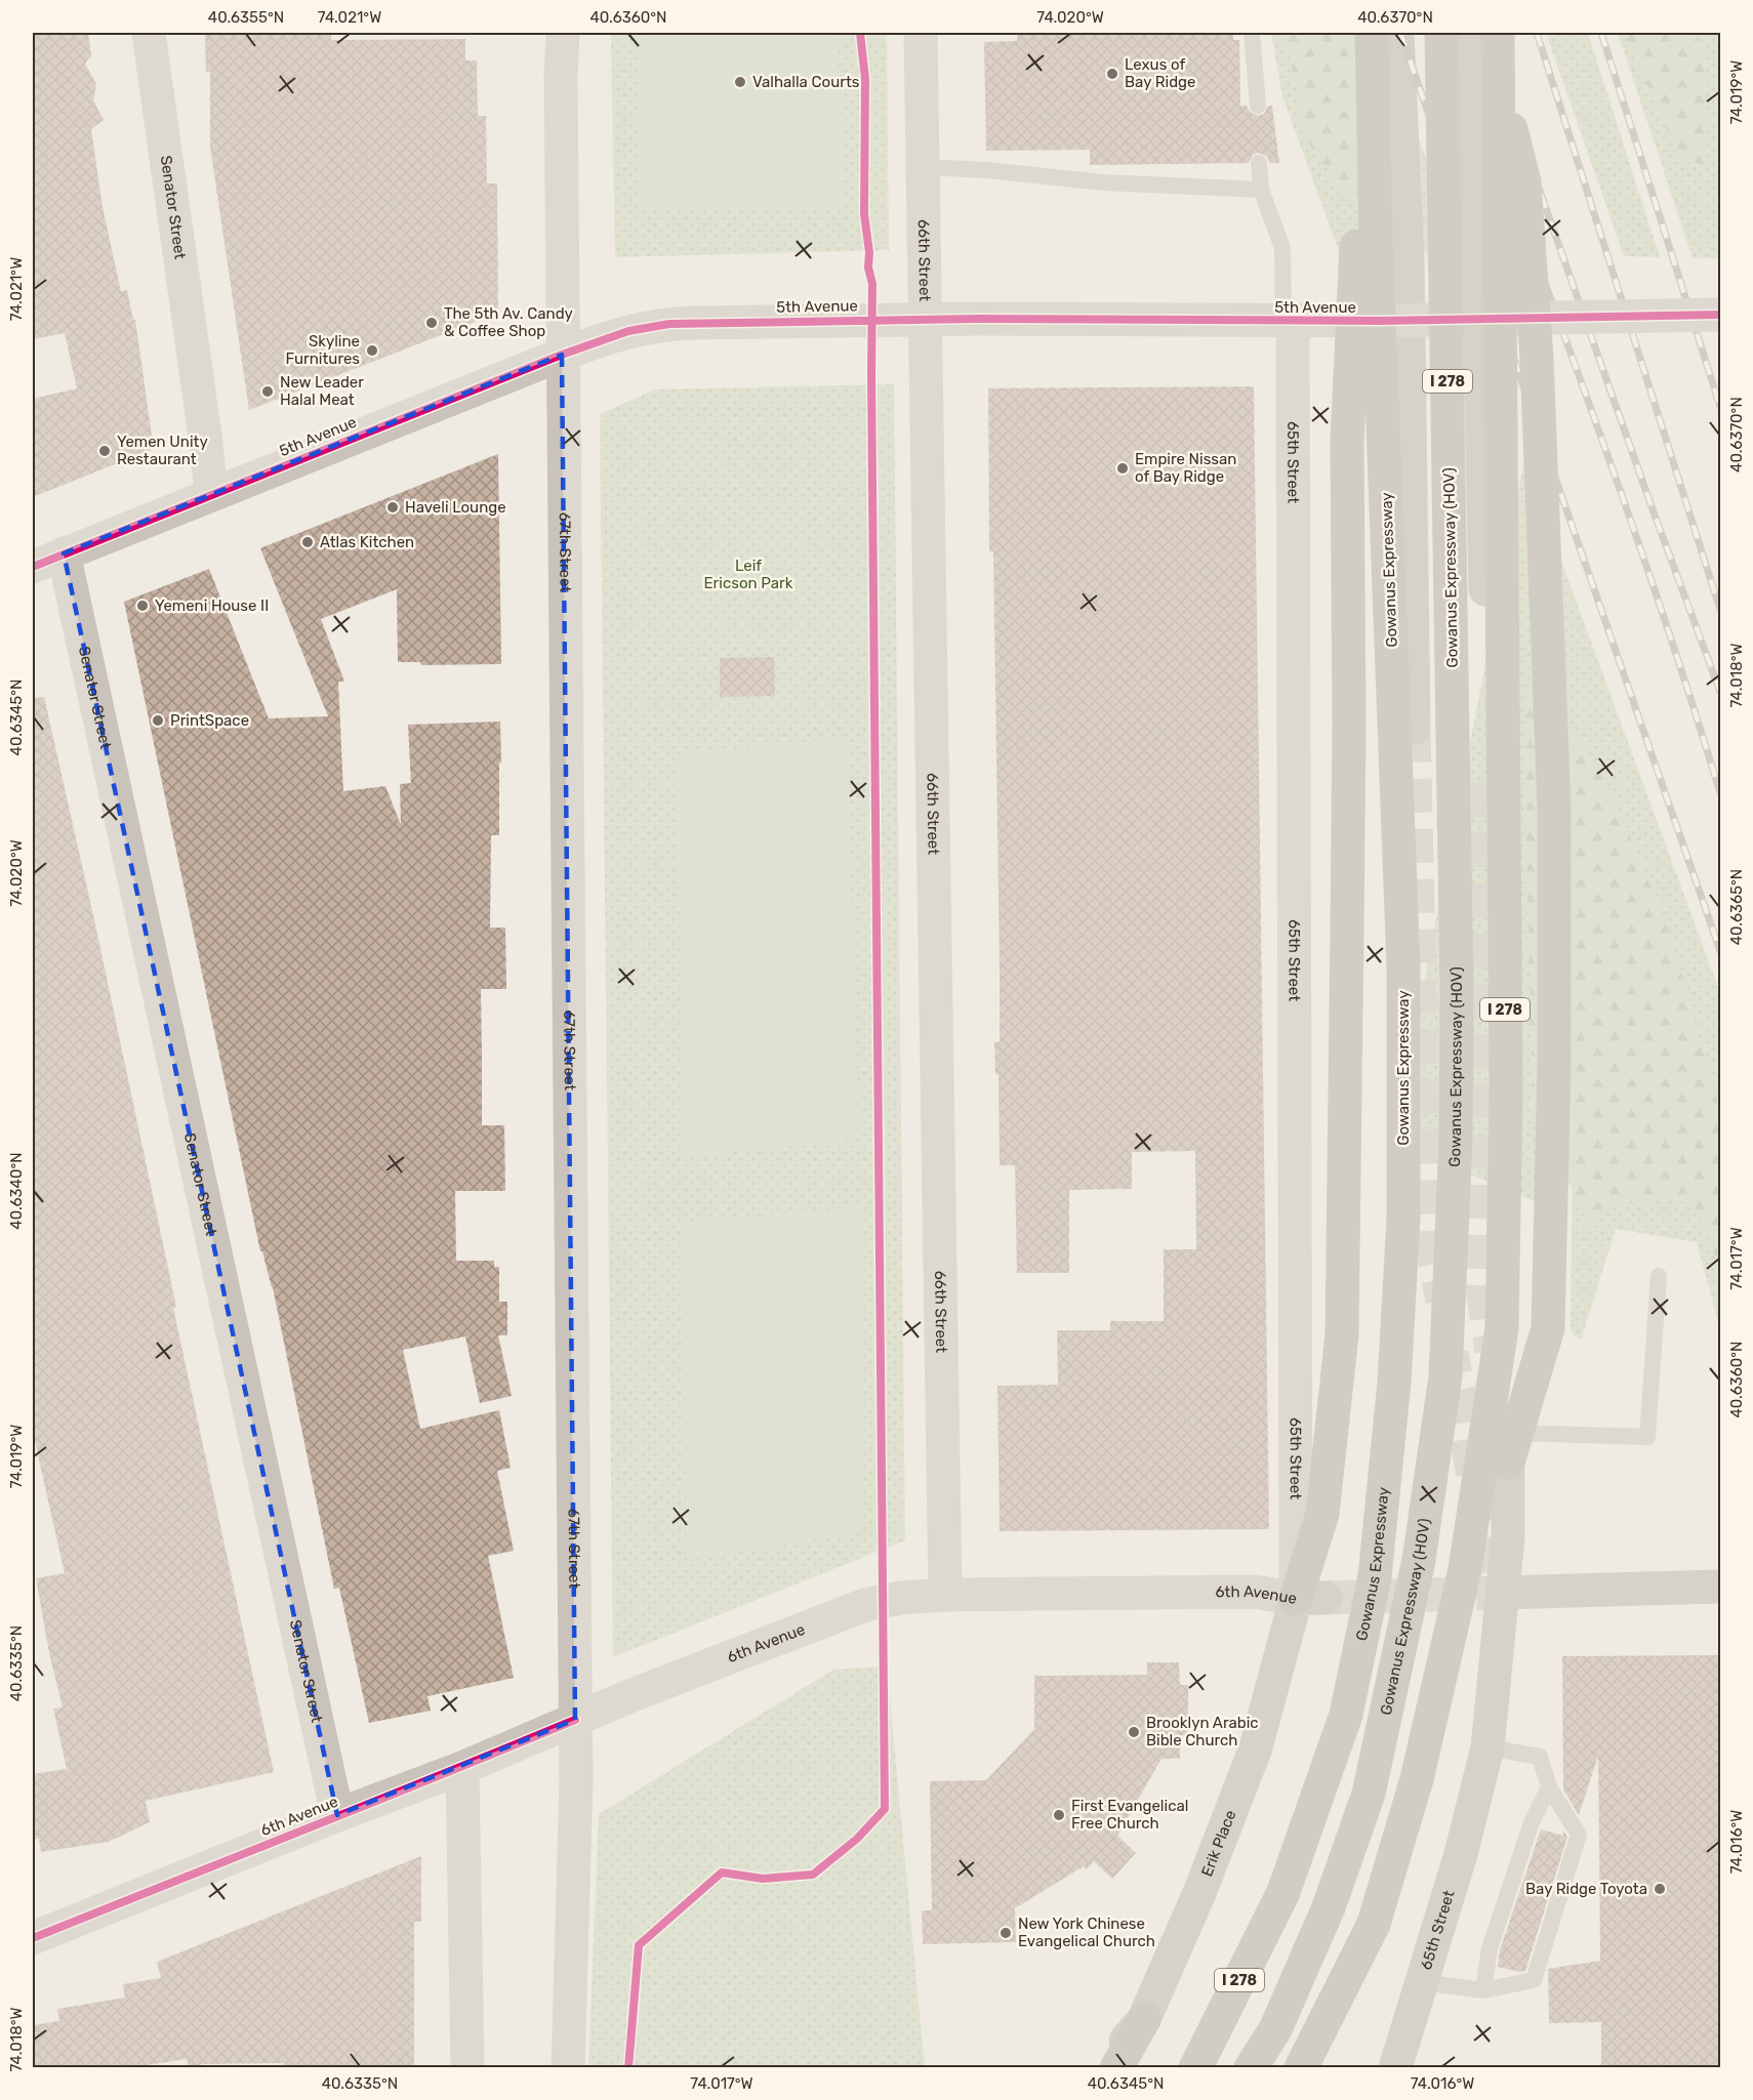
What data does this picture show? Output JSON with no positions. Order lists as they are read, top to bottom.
{
  "streets": {
    "highway": ["I 278", "Gowanus Expressway (HOV)", "Gowanus Expressway"],
    "main road": ["65th Street", "Erik Place"],
    "street": [
      "Senator Street",
      "66th Street",
      "5th Avenue",
      "67th Street",
      "6th Avenue"
    ]
  },
  "crossings": [
    ["Senator Street", "5th Avenue"],
    ["Senator Street", "6th Avenue"],
    ["66th Street", "5th Avenue"],
    ["66th Street", "6th Avenue"],
    ["5th Avenue", "65th Street"],
    ["5th Avenue", "67th Street"],
    ["65th Street", "6th Avenue"],
    ["65th Street", "Erik Place"],
    ["67th Street", "6th Avenue"],
    ["6th Avenue", "Erik Place"]
  ],
  "parks": ["Leif Ericson Park"],
  "places": [
    "Lexus of Bay Ridge",
    "Valhalla Courts",
    "The 5th Av. Candy & Coffee Shop",
    "Skyline Furnitures",
    "New Leader Halal Meat",
    "Yemen Unity Restaurant",
    "Empire Nissan of Bay Ridge",
    "Haveli Lounge",
    "Atlas Kitchen",
    "Yemeni House II",
    "PrintSpace",
    "Brooklyn Arabic Bible Church",
    "First Evangelical Free Church",
    "Bay Ridge Toyota",
    "New York Chinese Evangelical Church"
  ],
  "coordinates": [
    "40.6355°N",
    "74.021°W",
    "40.6360°N",
    "74.020°W",
    "40.6370°N",
    "74.019°W",
    "74.018°W",
    "40.6345°N",
    "40.6365°N",
    "40.6340°N",
    "74.017°W",
    "40.6335°N",
    "74.016°W"
  ]
}
